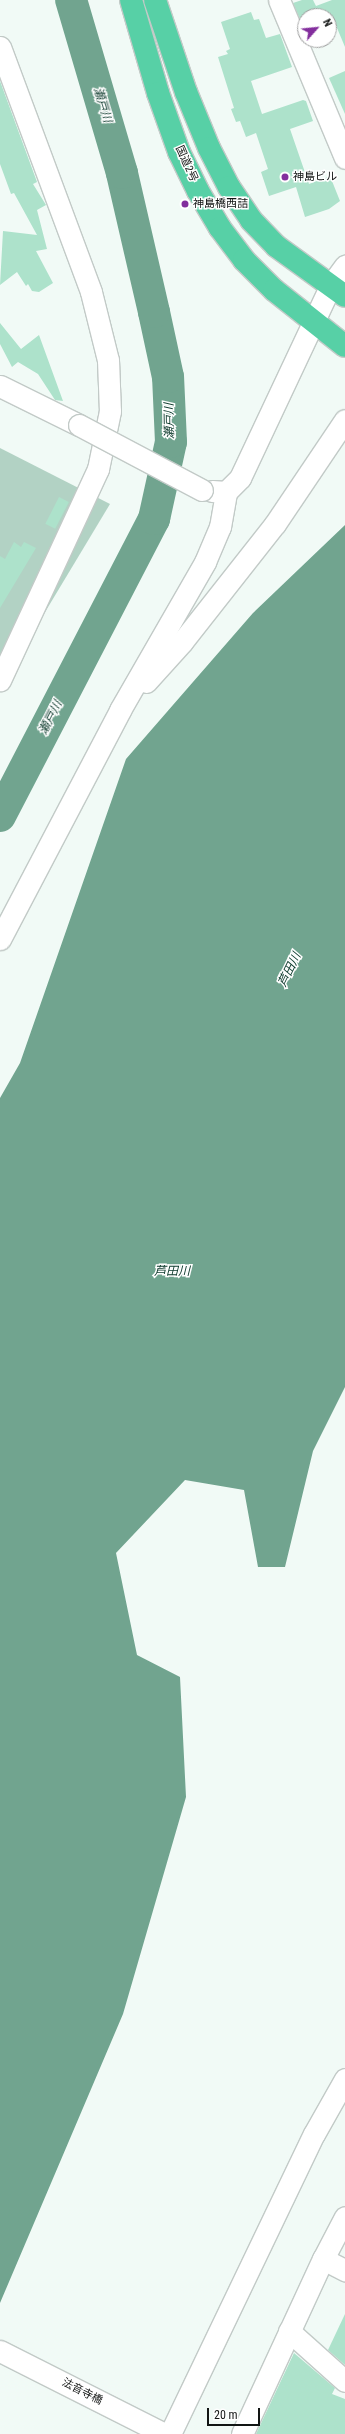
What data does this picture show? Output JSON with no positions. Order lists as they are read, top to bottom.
{
  "streets": {
    "highway": ["国道2号"],
    "street": ["法音寺橋"]
  },
  "water": ["瀬戸川", "芦田川"],
  "places": ["神島ビル", "神島橋西詰"],
  "scale_bar": "20 m",
  "north": "top right"
}
